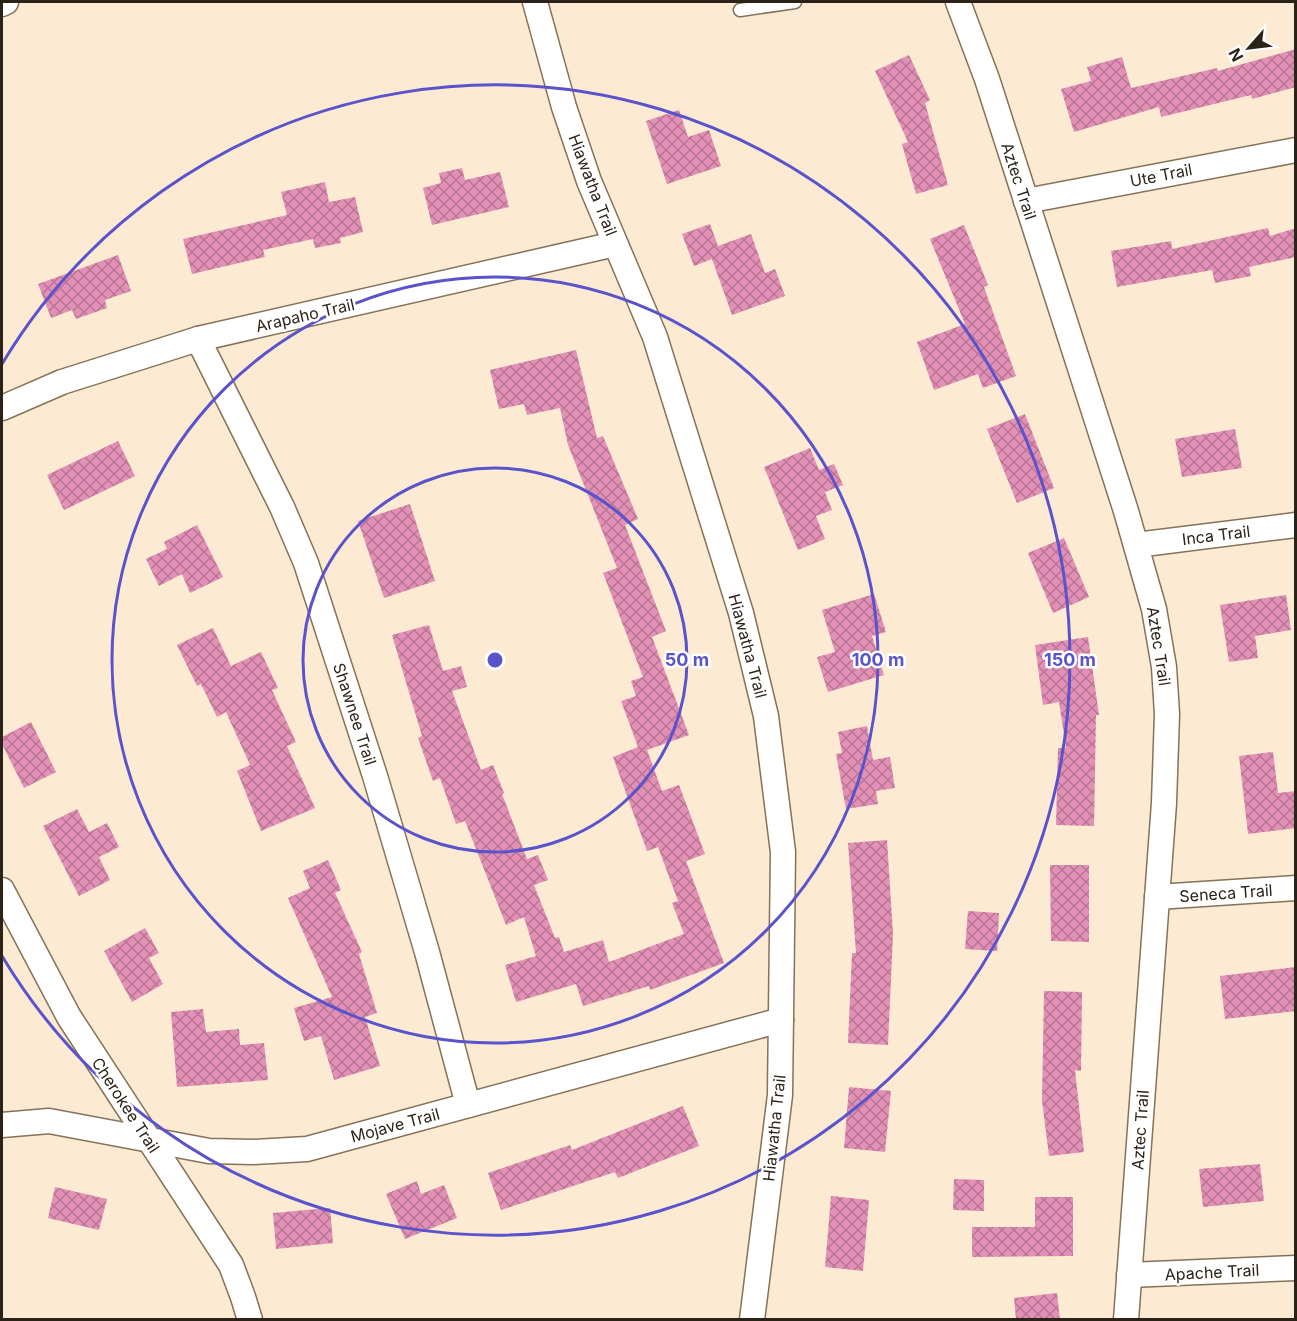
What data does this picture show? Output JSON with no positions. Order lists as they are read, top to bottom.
{
  "streets": {
    "street": [
      "Ute Trail",
      "Aztec Trail",
      "Hiawatha Trail",
      "Arapaho Trail",
      "Inca Trail",
      "Shawnee Trail",
      "Seneca Trail",
      "Cherokee Trail",
      "Mojave Trail",
      "Apache Trail"
    ]
  },
  "crossings": [
    ["Ute Trail", "Aztec Trail"],
    ["Aztec Trail", "Inca Trail"],
    ["Aztec Trail", "Seneca Trail"],
    ["Aztec Trail", "Apache Trail"],
    ["Hiawatha Trail", "Arapaho Trail"],
    ["Hiawatha Trail", "Mojave Trail"],
    ["Arapaho Trail", "Shawnee Trail"],
    ["Shawnee Trail", "Mojave Trail"],
    ["Cherokee Trail", "Mojave Trail"]
  ],
  "north": "bottom left",
  "rings": ["50 m", "100 m", "150 m"]
}
